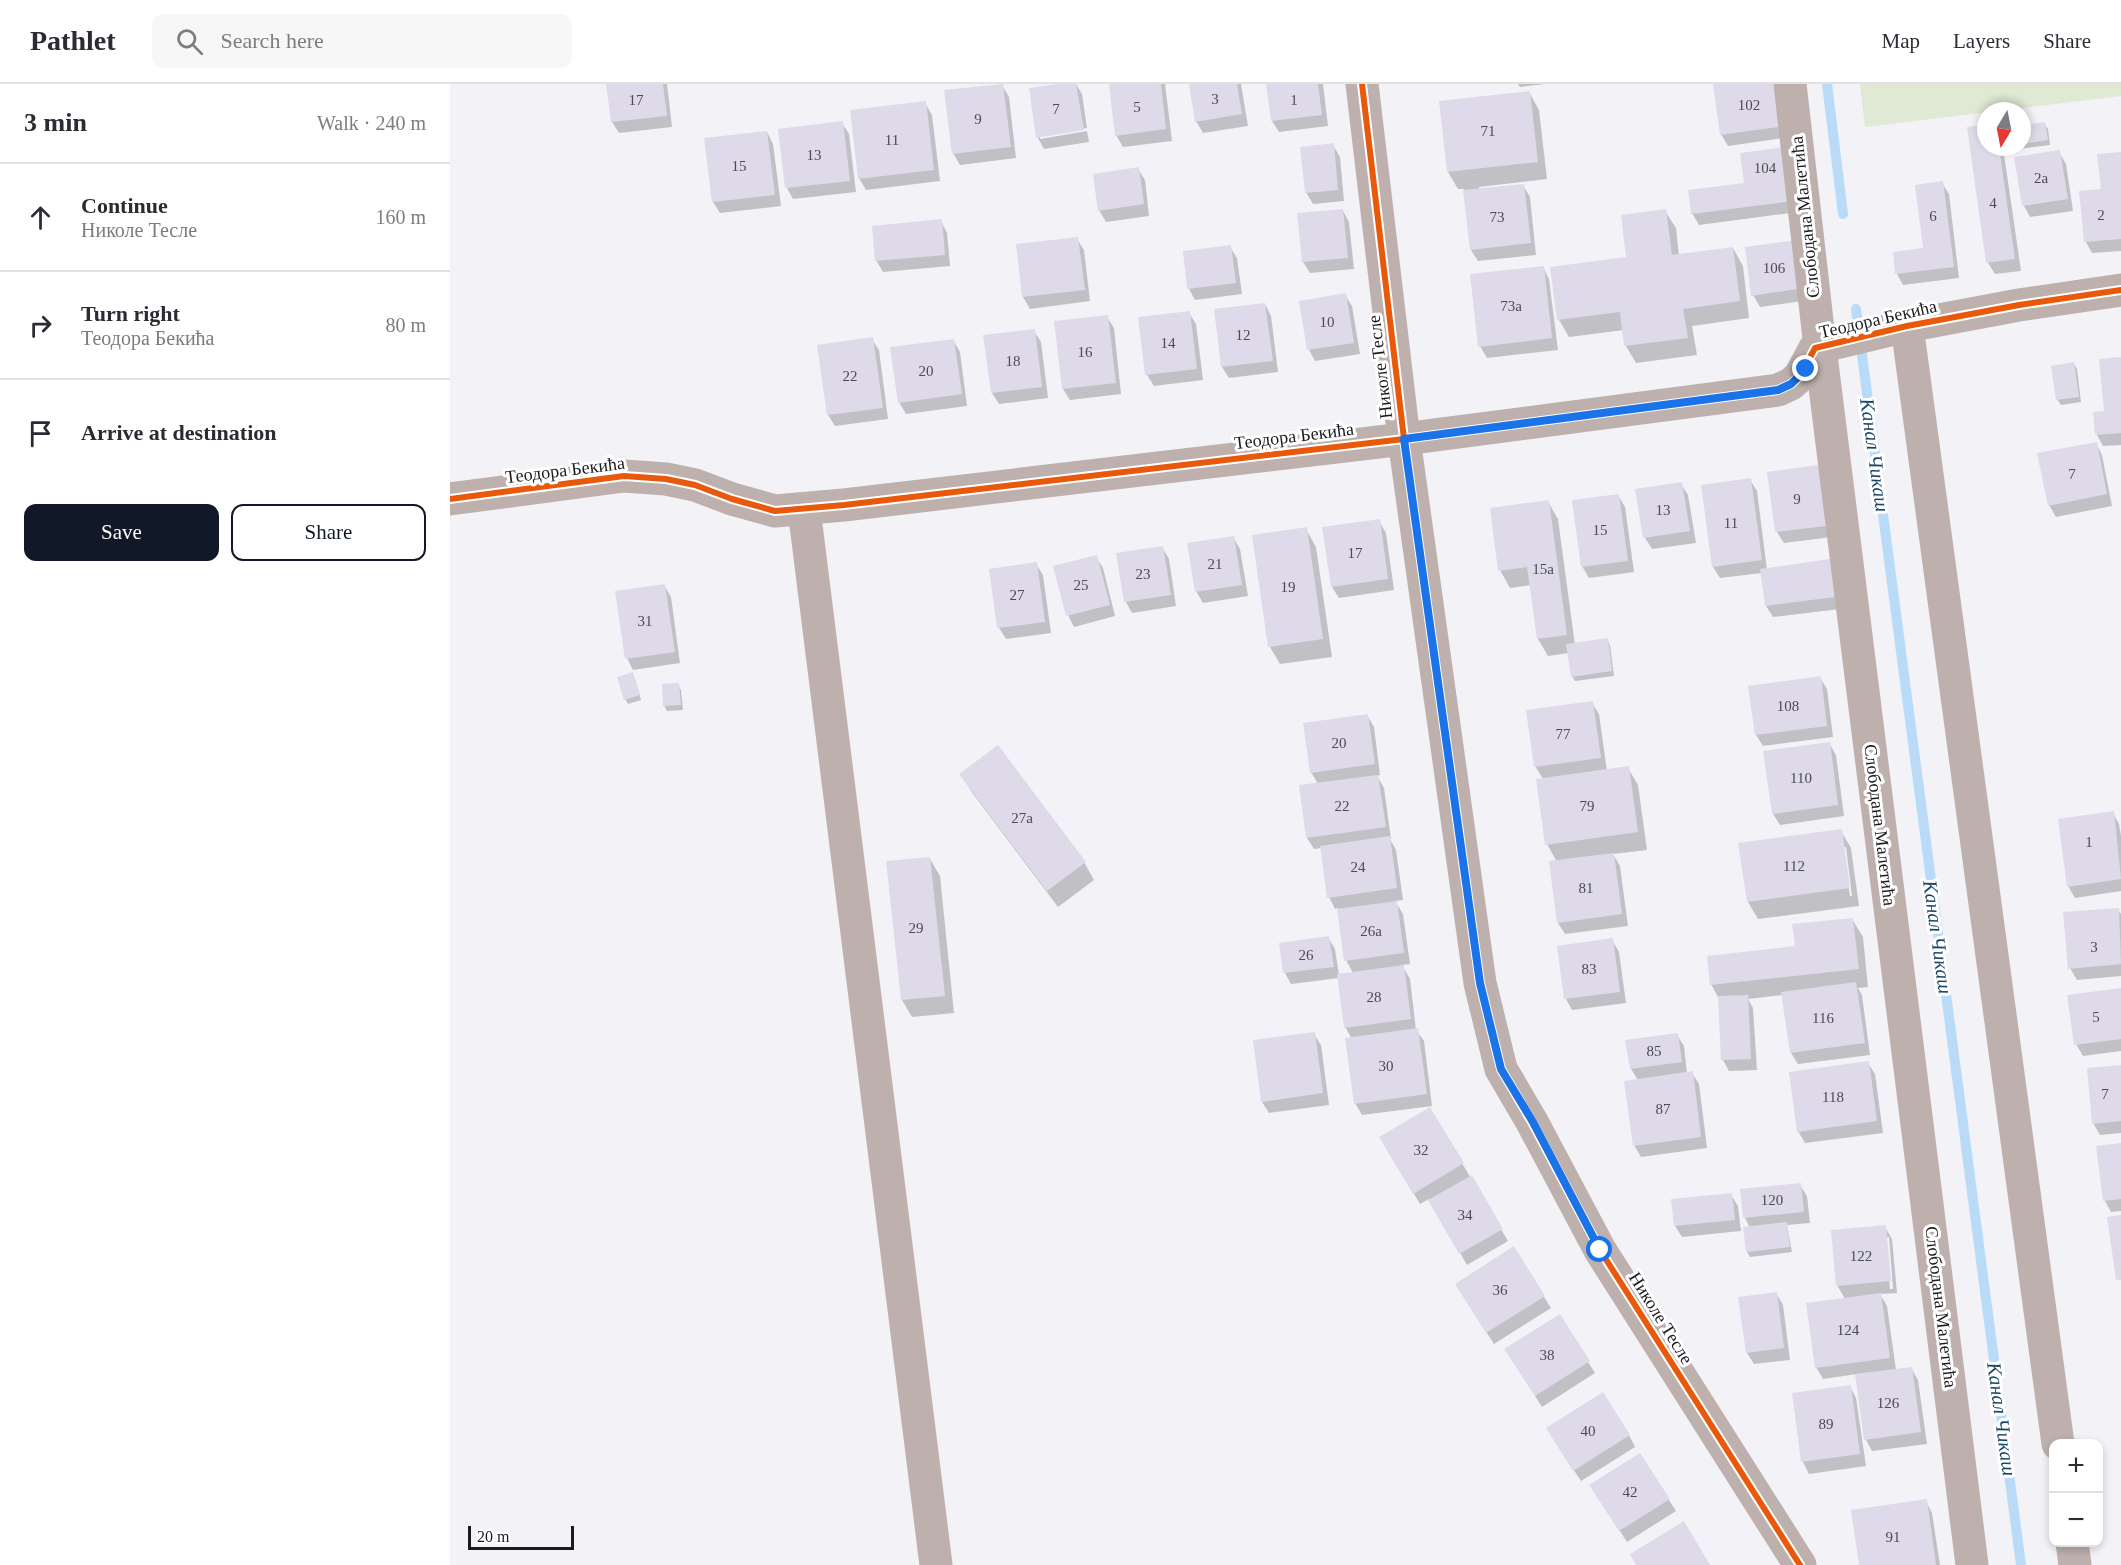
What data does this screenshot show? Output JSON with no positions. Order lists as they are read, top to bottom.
{
  "streets": {
    "street": ["Слободана Малетића", "Теодора Бекића", "Николе Тесле"]
  },
  "crossings": [
    ["Слободана Малетића", "Теодора Бекића"],
    ["Теодора Бекића", "Николе Тесле"]
  ],
  "water": ["Канал Чикаш"],
  "house_numbers": [
    "3",
    "17",
    "1",
    "102",
    "5",
    "7",
    "9",
    "71",
    "11",
    "13",
    "15",
    "104",
    "2a",
    "4",
    "2",
    "6",
    "73",
    "106",
    "73a",
    "10",
    "12",
    "14",
    "16",
    "18",
    "20",
    "22",
    "7",
    "9",
    "13",
    "11",
    "15",
    "17",
    "21",
    "15a",
    "23",
    "25",
    "19",
    "27",
    "31",
    "108",
    "77",
    "20",
    "110",
    "22",
    "79",
    "27a",
    "1",
    "112",
    "24",
    "81",
    "29",
    "26a",
    "3",
    "26",
    "83",
    "28",
    "5",
    "116",
    "85",
    "30",
    "7",
    "118",
    "87",
    "32",
    "120",
    "34",
    "122",
    "36",
    "124",
    "38",
    "126",
    "89",
    "40",
    "42",
    "91"
  ],
  "scale_bar": "20 m",
  "north": "bottom",
  "page": {
    "header": "Pathlet",
    "search": "Search here",
    "nav": ["Map", "Layers", "Share"],
    "heading": ["3 min", "Walk · 240 m"],
    "list": [
      ["Continue", "Николе Тесле", "160 m"],
      ["Turn right", "Теодора Бекића", "80 m"],
      "Arrive at destination"
    ],
    "buttons": ["Save", "Share"],
    "map_buttons": ["+", "−"],
    "scale": "20 m"
  }
}
